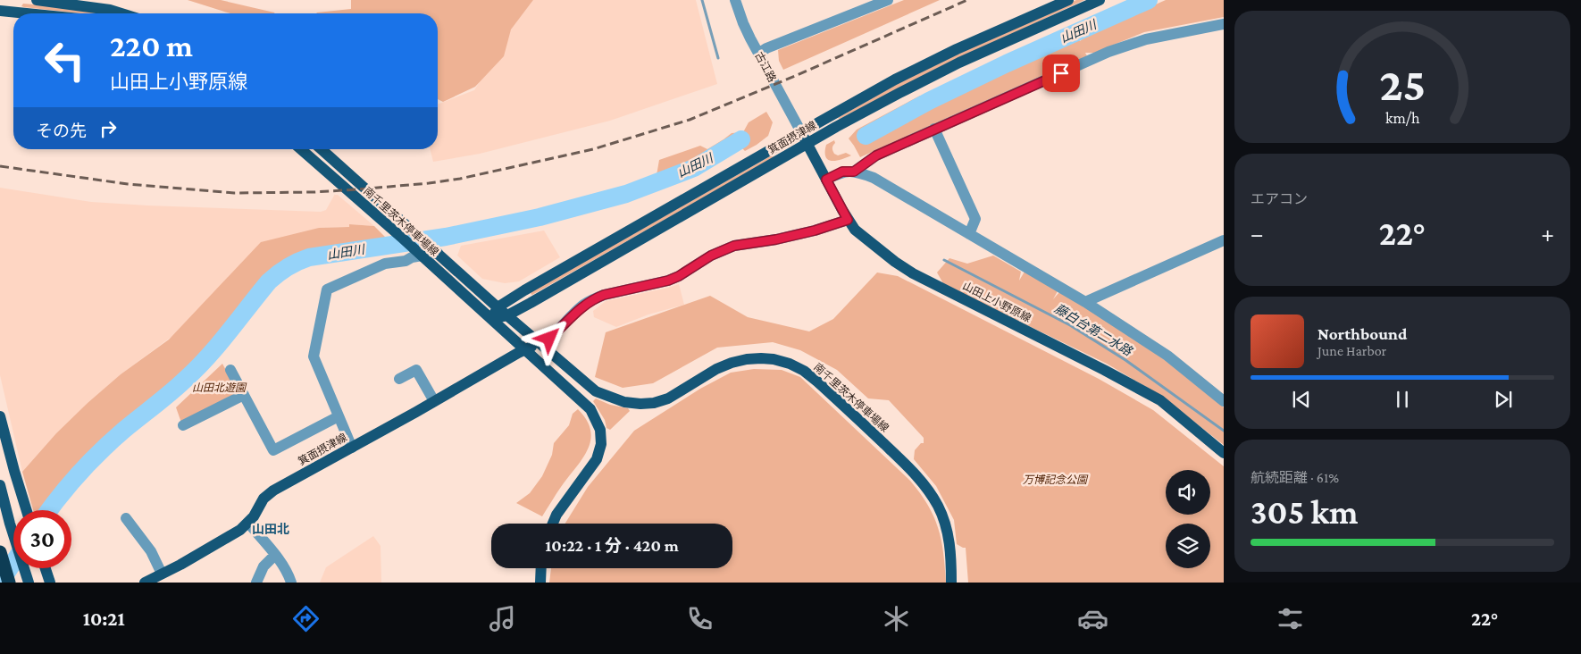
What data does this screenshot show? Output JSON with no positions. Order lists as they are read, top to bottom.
{
  "streets": {
    "main road": ["箕面摂津線", "南千里茨木停車場線", "山田上小野原線"],
    "street": ["古江路"]
  },
  "crossings": [
    ["古江路", "箕面摂津線"],
    ["古江路", "山田上小野原線"],
    ["箕面摂津線", "南千里茨木停車場線"],
    ["箕面摂津線", "山田上小野原線"]
  ],
  "districts": ["山田北"],
  "water": ["山田川", "藤白台第二水路"],
  "parks": ["山田北遊園", "万博記念公園"],
  "page": {
    "turn": ["220 m", "山田上小野原線"],
    "then": "その先",
    "tile": [
      "エアコン",
      ["航続距離 · 61%", "305 km"]
    ],
    "heat": ["−", "22°", "+"],
    "song": ["Northbound", "June Harbor"],
    "limit": "30",
    "trip": "10:22 · 1 分 · 420 m",
    "tabs": ["10:21", "22°"],
    "gauge": ["25", "km/h"]
  }
}
